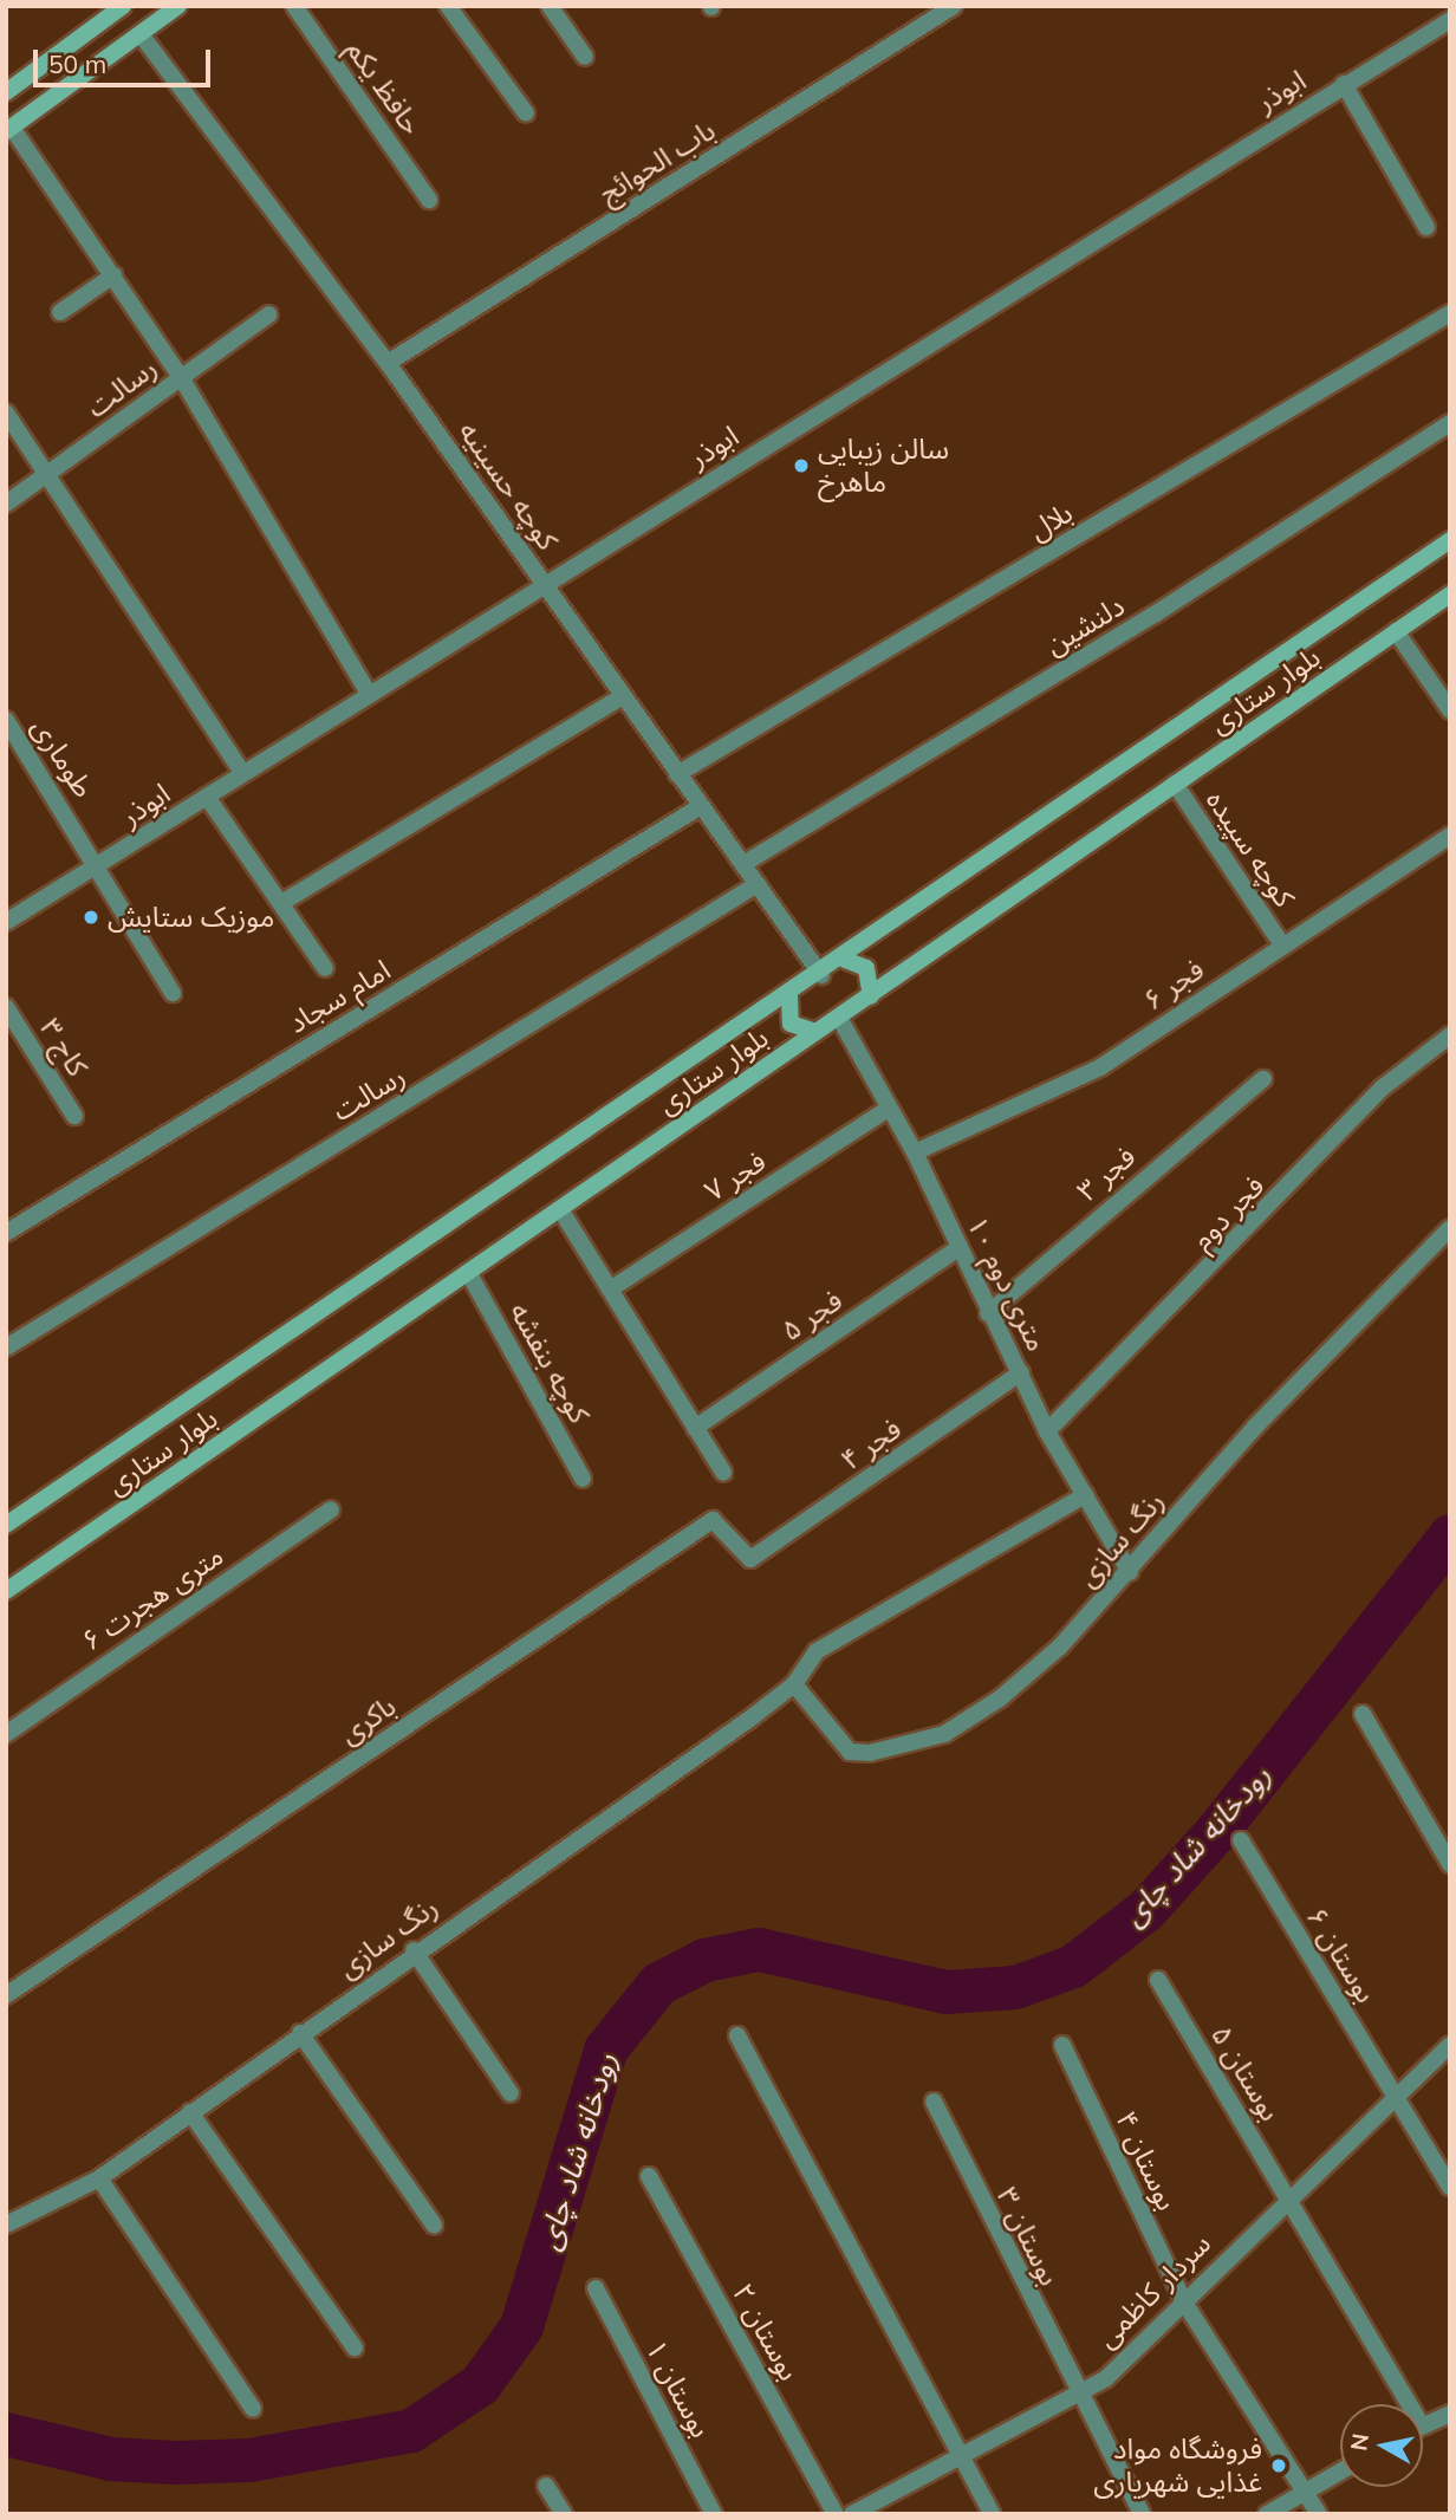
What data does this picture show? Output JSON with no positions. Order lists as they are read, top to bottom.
{
  "streets": {
    "main road": ["بلوار ستاری"],
    "street": [
      "حافظ یکم",
      "ابوذر",
      "باب الحوائج",
      "رسالت",
      "کوچه حسینیه",
      "بلال",
      "دلنشین",
      "طوماری",
      "کوچه سپیده",
      "فجر ۶",
      "امام سجاد",
      "کاج ۳",
      "فجر ۳",
      "فجر ۷",
      "فجر دوم",
      "۱۰ متری دوم",
      "فجر ۵",
      "کوچه بنفشه",
      "فجر ۴",
      "رنگ سازی",
      "۶ متری هجرت",
      "باکری",
      "بوستان ۶",
      "بوستان ۵",
      "بوستان ۴",
      "بوستان ۳",
      "سردار کاظمی",
      "بوستان ۲",
      "بوستان ۱"
    ]
  },
  "crossings": [
    ["ابوذر", "کوچه حسینیه"],
    ["ابوذر", "طوماری"],
    ["باب الحوائج", "کوچه حسینیه"],
    ["رسالت", "کوچه حسینیه"],
    ["کوچه حسینیه", "بلال"],
    ["کوچه حسینیه", "دلنشین"],
    ["کوچه حسینیه", "بلوار ستاری"],
    ["کوچه حسینیه", "امام سجاد"],
    ["بلوار ستاری", "کوچه سپیده"],
    ["بلوار ستاری", "۱۰ متری دوم"],
    ["بلوار ستاری", "کوچه بنفشه"],
    ["کوچه سپیده", "فجر ۶"],
    ["فجر ۶", "۱۰ متری دوم"],
    ["فجر ۳", "۱۰ متری دوم"],
    ["فجر ۷", "۱۰ متری دوم"],
    ["فجر دوم", "۱۰ متری دوم"],
    ["۱۰ متری دوم", "فجر ۵"],
    ["۱۰ متری دوم", "فجر ۴"],
    ["۱۰ متری دوم", "رنگ سازی"],
    ["فجر ۴", "باکری"],
    ["بوستان ۶", "سردار کاظمی"],
    ["بوستان ۵", "سردار کاظمی"],
    ["بوستان ۴", "سردار کاظمی"],
    ["بوستان ۳", "سردار کاظمی"]
  ],
  "water": ["رودخانه شاد چای"],
  "places": ["سالن زیبایی ماهرخ", "موزیک ستایش", "فروشگاه مواد غذایی شهریاری"],
  "scale_bar": "50 m",
  "north": "left"
}
